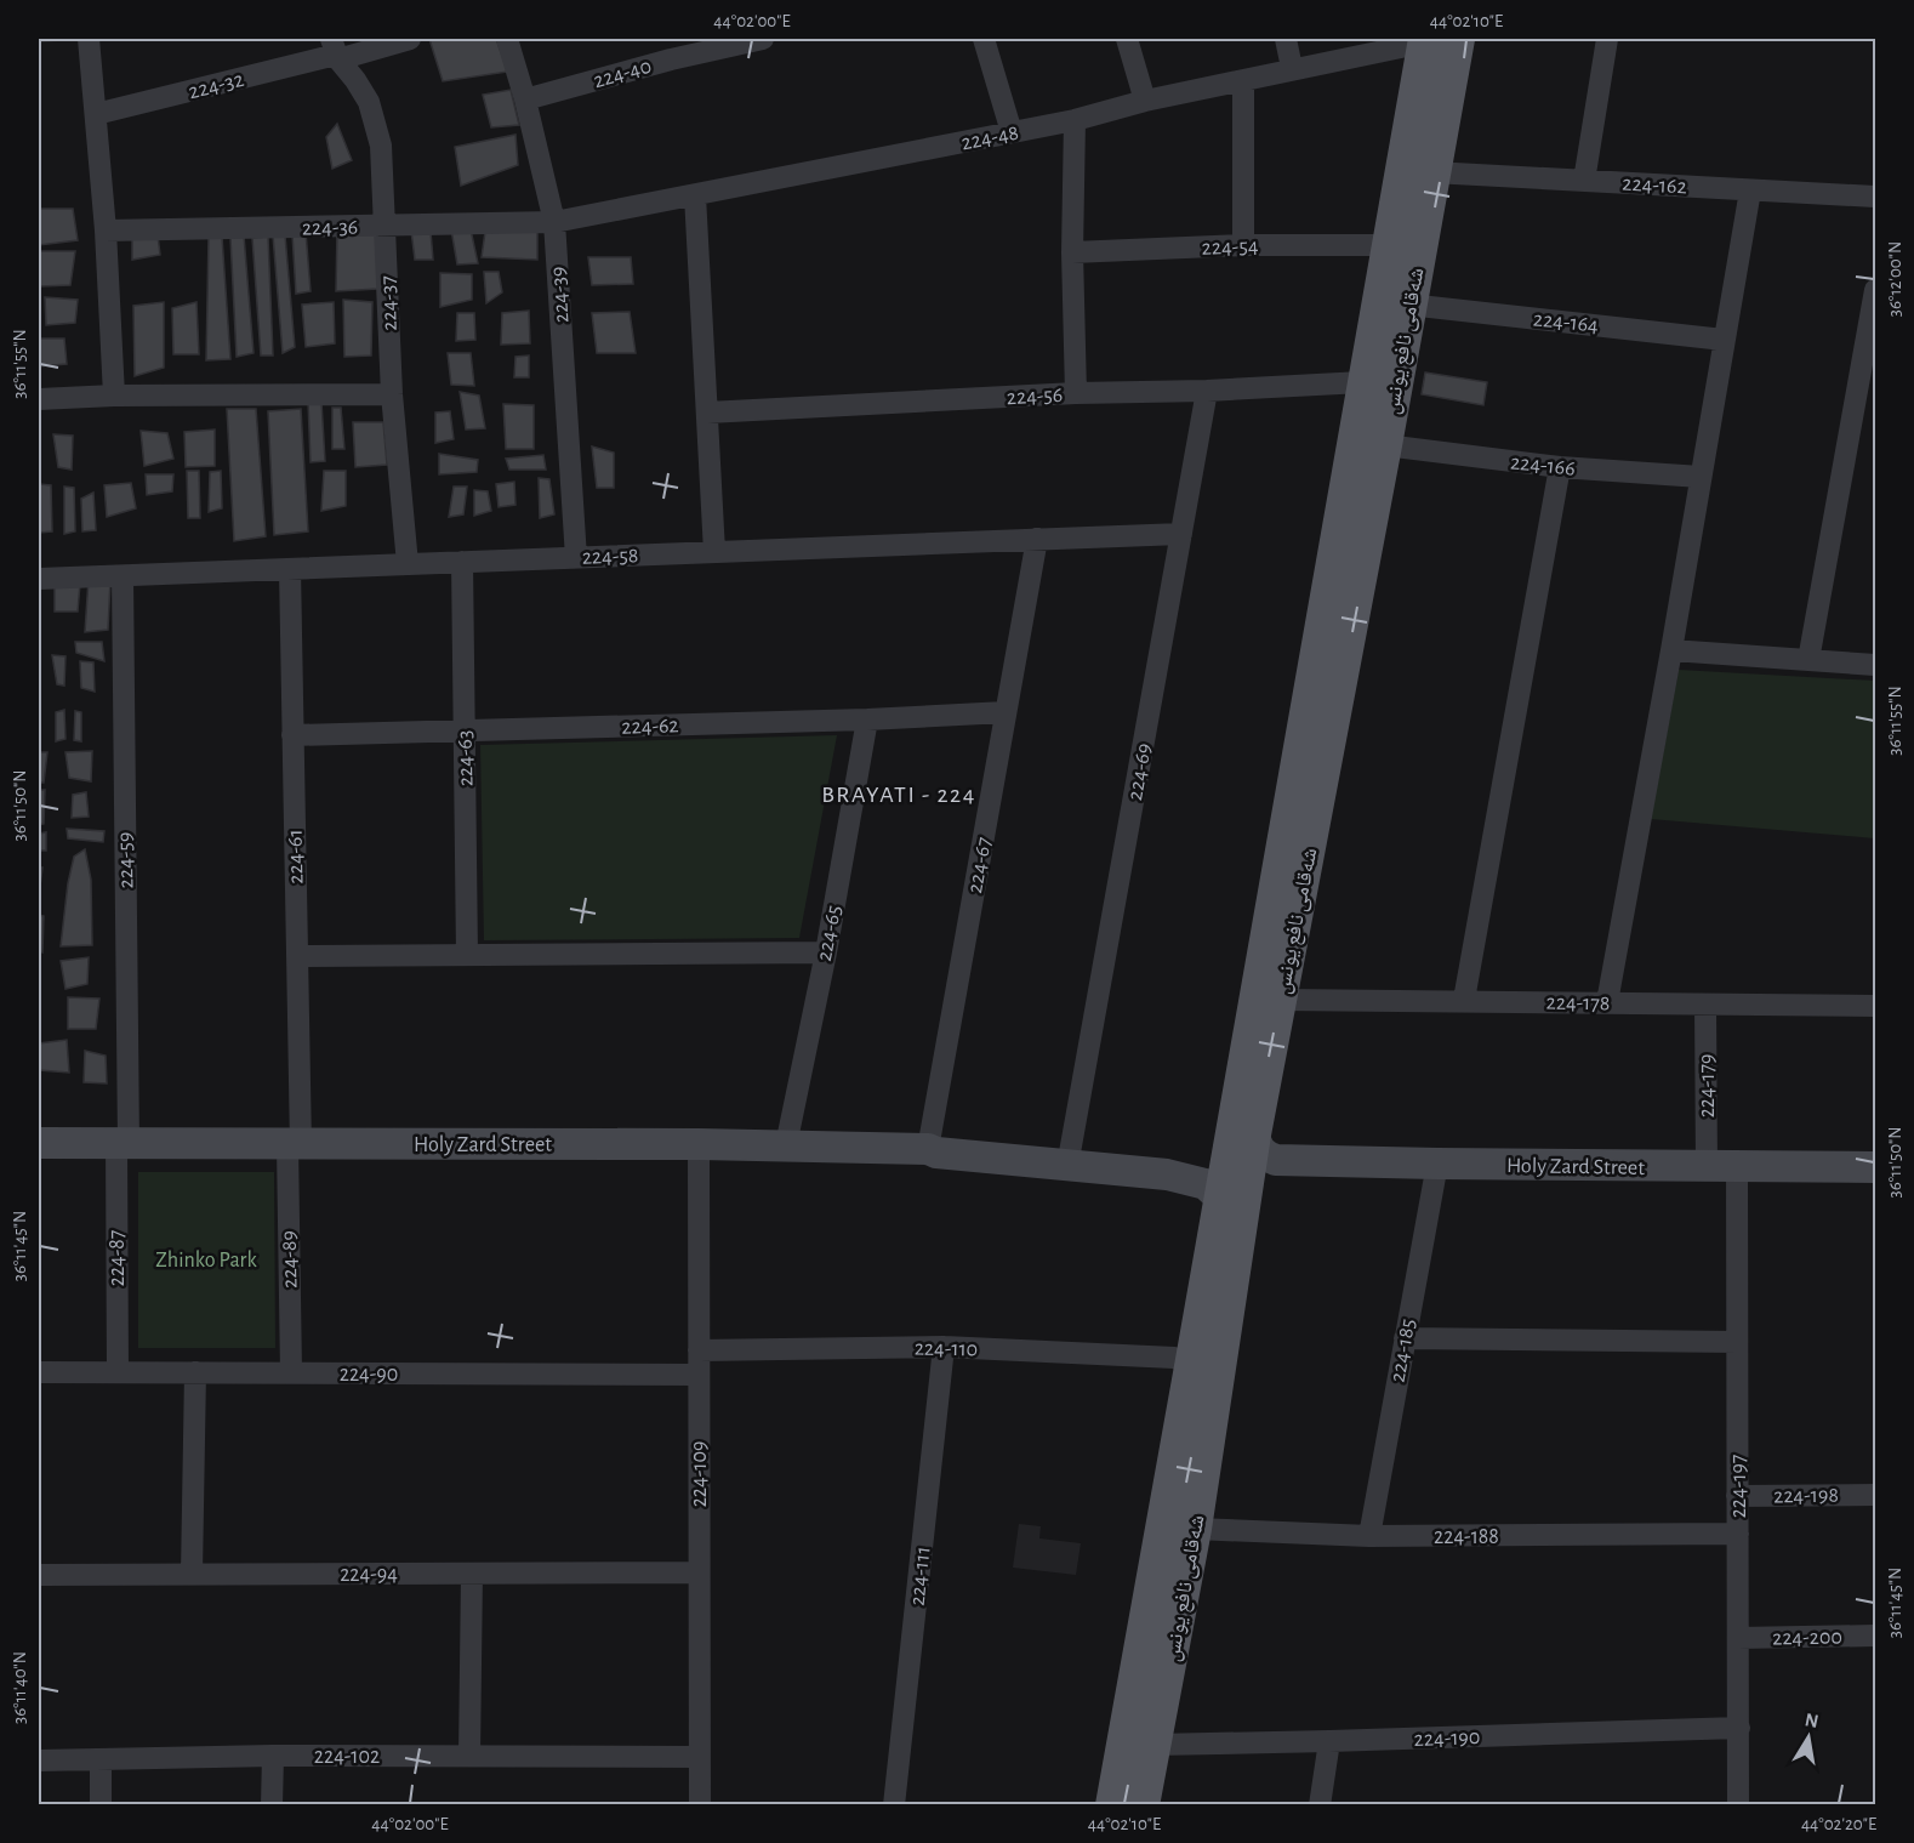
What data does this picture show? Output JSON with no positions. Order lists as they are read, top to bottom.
{
  "streets": {
    "main road": ["شەقامی نافع یونس"],
    "street": [
      "224-40",
      "224-32",
      "224-48",
      "224-162",
      "224-36",
      "224-54",
      "224-39",
      "224-37",
      "224-164",
      "224-56",
      "224-166",
      "224-58",
      "224-62",
      "224-63",
      "224-69",
      "224-61",
      "224-59",
      "224-67",
      "224-65",
      "224-178",
      "224-179",
      "Holy Zard Street",
      "224-87",
      "224-89",
      "224-110",
      "224-185",
      "224-90",
      "224-109",
      "224-197",
      "224-198",
      "224-188",
      "224-94",
      "224-111",
      "224-200",
      "224-190",
      "224-102"
    ]
  },
  "crossings": [
    ["224-40", "224-39"],
    ["224-32", "224-37"],
    ["224-48", "224-36"],
    ["224-48", "224-39"],
    ["224-48", "شەقامی نافع یونس"],
    ["224-162", "شەقامی نافع یونس"],
    ["224-36", "224-39"],
    ["224-36", "224-37"],
    ["224-54", "شەقامی نافع یونس"],
    ["224-39", "224-58"],
    ["224-37", "224-58"],
    ["224-164", "شەقامی نافع یونس"],
    ["شەقامی نافع یونس", "224-56"],
    ["شەقامی نافع یونس", "224-166"],
    ["شەقامی نافع یونس", "224-178"],
    ["شەقامی نافع یونس", "Holy Zard Street"],
    ["شەقامی نافع یونس", "224-110"],
    ["شەقامی نافع یونس", "224-188"],
    ["شەقامی نافع یونس", "224-190"],
    ["224-56", "224-69"],
    ["224-58", "224-63"],
    ["224-58", "224-69"],
    ["224-58", "224-61"],
    ["224-58", "224-59"],
    ["224-58", "224-67"],
    ["224-62", "224-63"],
    ["224-62", "224-61"],
    ["224-62", "224-67"],
    ["224-62", "224-65"],
    ["224-69", "Holy Zard Street"],
    ["224-61", "Holy Zard Street"],
    ["224-61", "224-89"],
    ["224-59", "Holy Zard Street"],
    ["224-59", "224-87"],
    ["224-67", "Holy Zard Street"],
    ["224-65", "Holy Zard Street"],
    ["224-178", "224-179"],
    ["224-179", "Holy Zard Street"],
    ["224-179", "224-197"],
    ["Holy Zard Street", "224-87"],
    ["Holy Zard Street", "224-89"],
    ["Holy Zard Street", "224-185"],
    ["Holy Zard Street", "224-109"],
    ["Holy Zard Street", "224-197"],
    ["224-87", "224-90"],
    ["224-89", "224-90"],
    ["224-110", "224-109"],
    ["224-110", "224-111"],
    ["224-185", "224-188"],
    ["224-90", "224-109"],
    ["224-109", "224-94"],
    ["224-109", "224-102"],
    ["224-197", "224-198"],
    ["224-197", "224-188"],
    ["224-197", "224-200"],
    ["224-197", "224-190"]
  ],
  "districts": ["BRAYATI - 224"],
  "parks": ["Zhinko Park"],
  "north": "top",
  "coordinates": [
    "44°02'00\"E",
    "44°02'10\"E",
    "36°12'00\"N",
    "36°11'55\"N",
    "36°11'50\"N",
    "36°11'45\"N",
    "36°11'40\"N",
    "44°02'20\"E"
  ]
}
